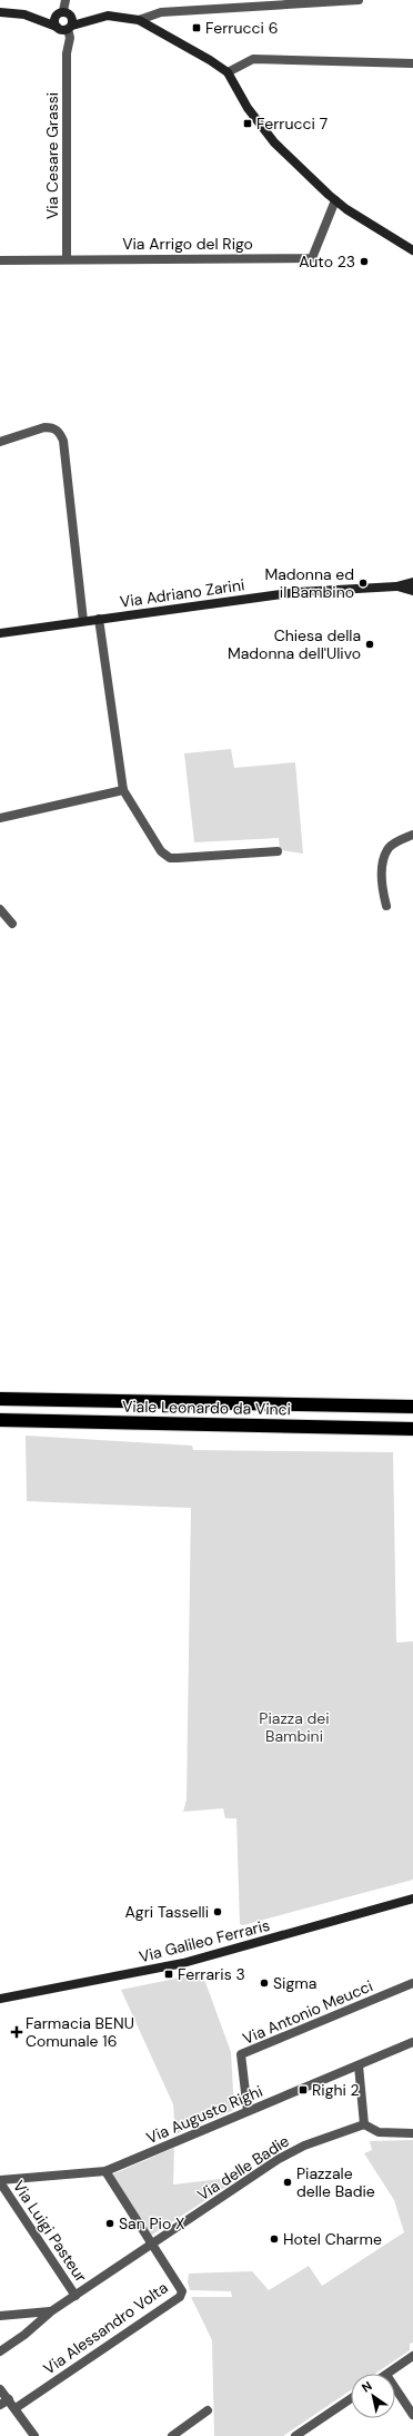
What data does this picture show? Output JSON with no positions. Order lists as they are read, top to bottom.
{
  "streets": {
    "highway": ["Viale Leonardo da Vinci"],
    "street": [
      "Via Cesare Grassi",
      "Via Arrigo del Rigo",
      "Via Adriano Zarini",
      "Via Galileo Ferraris",
      "Via Antonio Meucci",
      "Via Augusto Righi",
      "Via delle Badie",
      "Via Luigi Pasteur",
      "Via Alessandro Volta"
    ]
  },
  "crossings": [
    ["Via Cesare Grassi", "Via Arrigo del Rigo"],
    ["Via Antonio Meucci", "Via Augusto Righi"],
    ["Via Augusto Righi", "Via Luigi Pasteur"],
    ["Via Augusto Righi", "Via Alessandro Volta"],
    ["Via delle Badie", "Via Luigi Pasteur"],
    ["Via delle Badie", "Via Alessandro Volta"]
  ],
  "parks": ["Piazza dei Bambini"],
  "places": {
    "transit": [
      "Ferrucci 6",
      "Ferrucci 7",
      "Ferraris 3",
      "Righi 2"
    ],
    "other": [
      "Auto 23",
      "Madonna ed il Bambino",
      "Chiesa della Madonna dell'Ulivo",
      "Agri Tasselli",
      "Sigma",
      "Piazzale delle Badie",
      "San Pio X",
      "Hotel Charme"
    ],
    "health": ["Farmacia BENU Comunale 16"]
  },
  "north": "top left"
}
